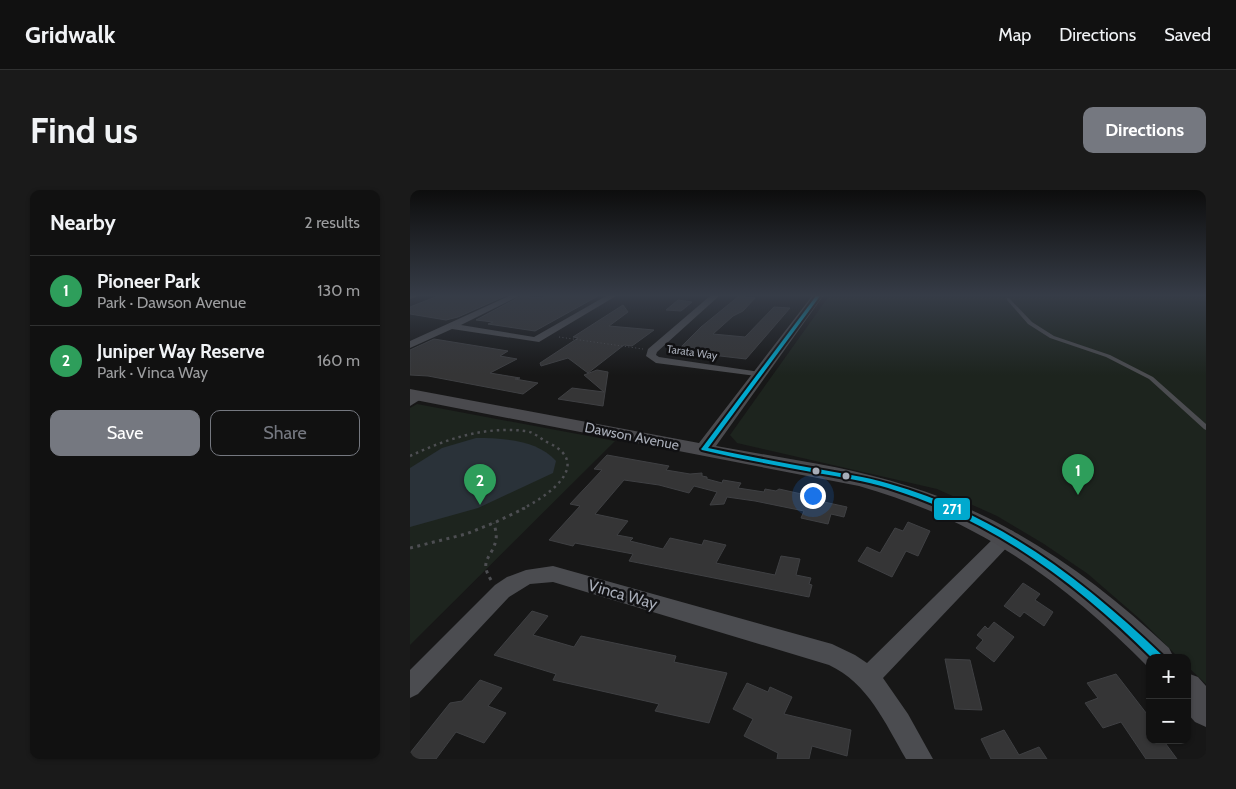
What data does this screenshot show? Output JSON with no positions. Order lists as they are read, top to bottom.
{
  "streets": {
    "main road": ["Dawson Avenue"],
    "street": ["Tarata Way", "Vinca Way"]
  },
  "lines": ["transit line 271"],
  "page": {
    "header": "Gridwalk",
    "nav": ["Map", "Directions", "Saved"],
    "buttons": [
      "Directions",
      ["Save", "Share"]
    ],
    "title": "Find us",
    "heading": ["Nearby", "2 results"],
    "list": [
      {
        "mark": "1",
        "name": "Pioneer Park",
        "note": "Park · Dawson Avenue",
        "value": "130 m"
      },
      {
        "mark": "2",
        "name": "Juniper Way Reserve",
        "note": "Park · Vinca Way",
        "value": "160 m"
      }
    ],
    "pins": ["1", "2"],
    "map_buttons": ["+", "−"]
  }
}
